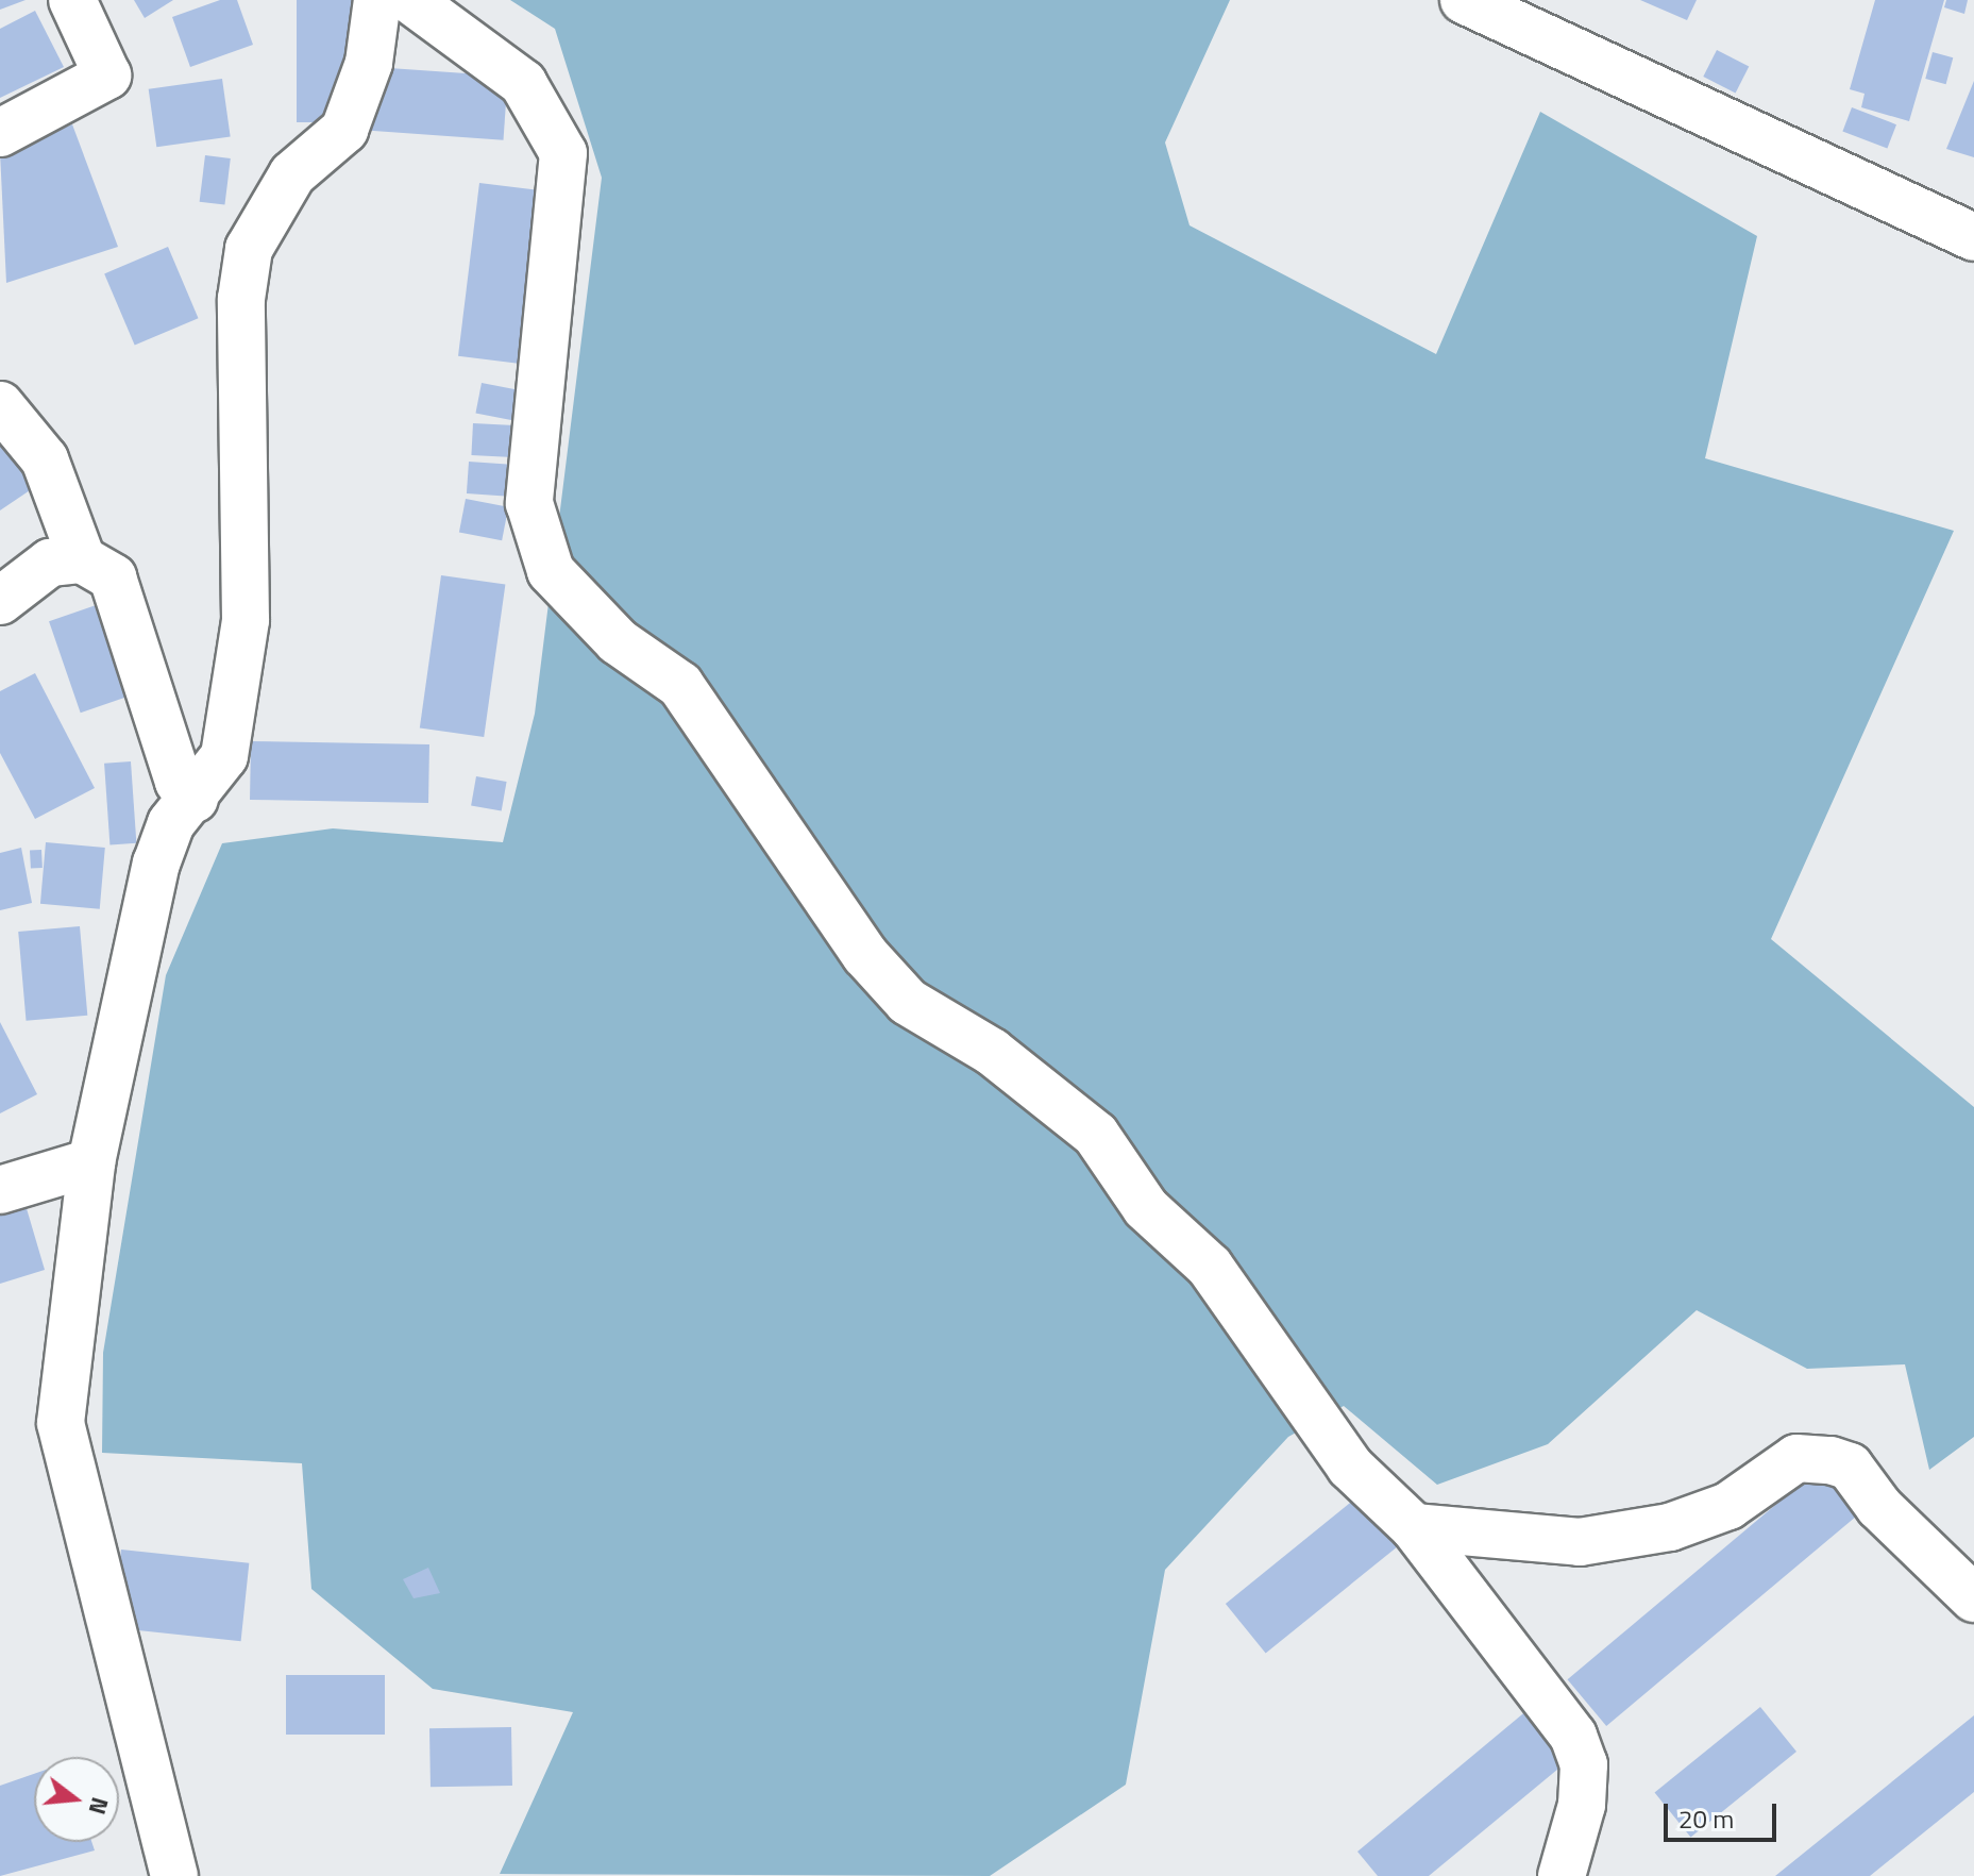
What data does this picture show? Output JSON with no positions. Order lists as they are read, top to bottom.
{
  "scale_bar": "20 m",
  "north": "right"
}
